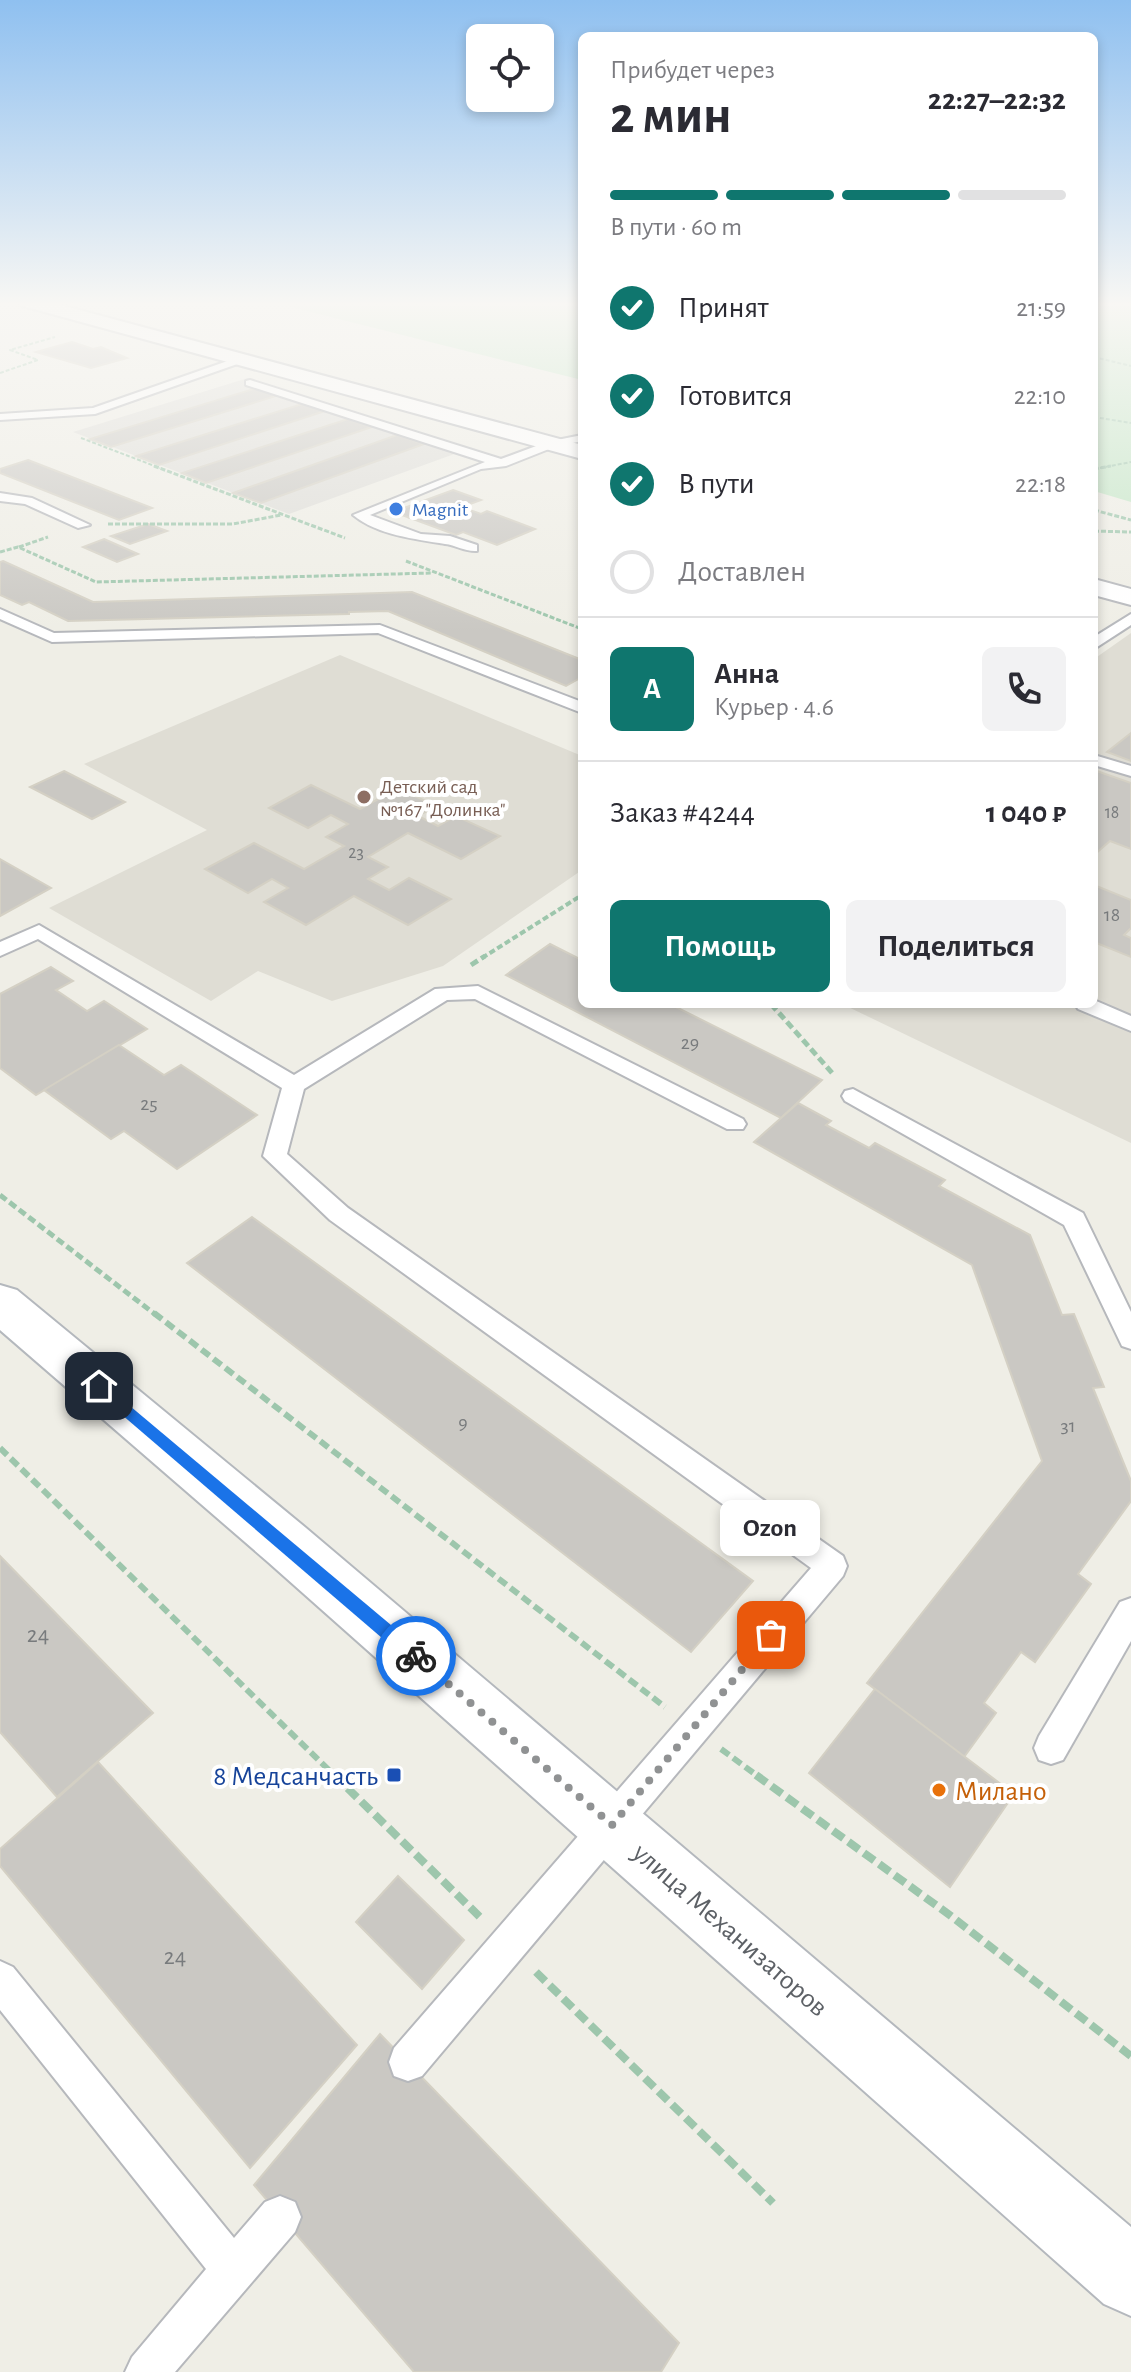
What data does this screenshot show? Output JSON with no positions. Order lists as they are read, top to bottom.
{
  "streets": {
    "street": ["улица Механизаторов"]
  },
  "places": {
    "other": [
      "Magnit",
      "Детский сад №167 \"Долинка\"",
      "Ozon",
      "Милано"
    ],
    "transit": ["8 Медсанчасть"]
  },
  "house_numbers": [
    "18",
    "23",
    "18",
    "29",
    "25",
    "9",
    "31",
    "24",
    "24"
  ],
  "page": {
    "heading": ["2 мин", "Прибудет через", "22:27–22:32"],
    "panel": [
      "Анна",
      "Курьер · 4.6",
      "Заказ #4244",
      "1 040 ₽"
    ],
    "bar": "В пути · 60 m",
    "list": [
      ["Принят", "21:59"],
      ["Готовится", "22:10"],
      ["В пути", "22:18"],
      "Доставлен"
    ],
    "round": "А",
    "buttons": ["Помощь", "Поделиться"],
    "bubble": "Ozon"
  }
}
